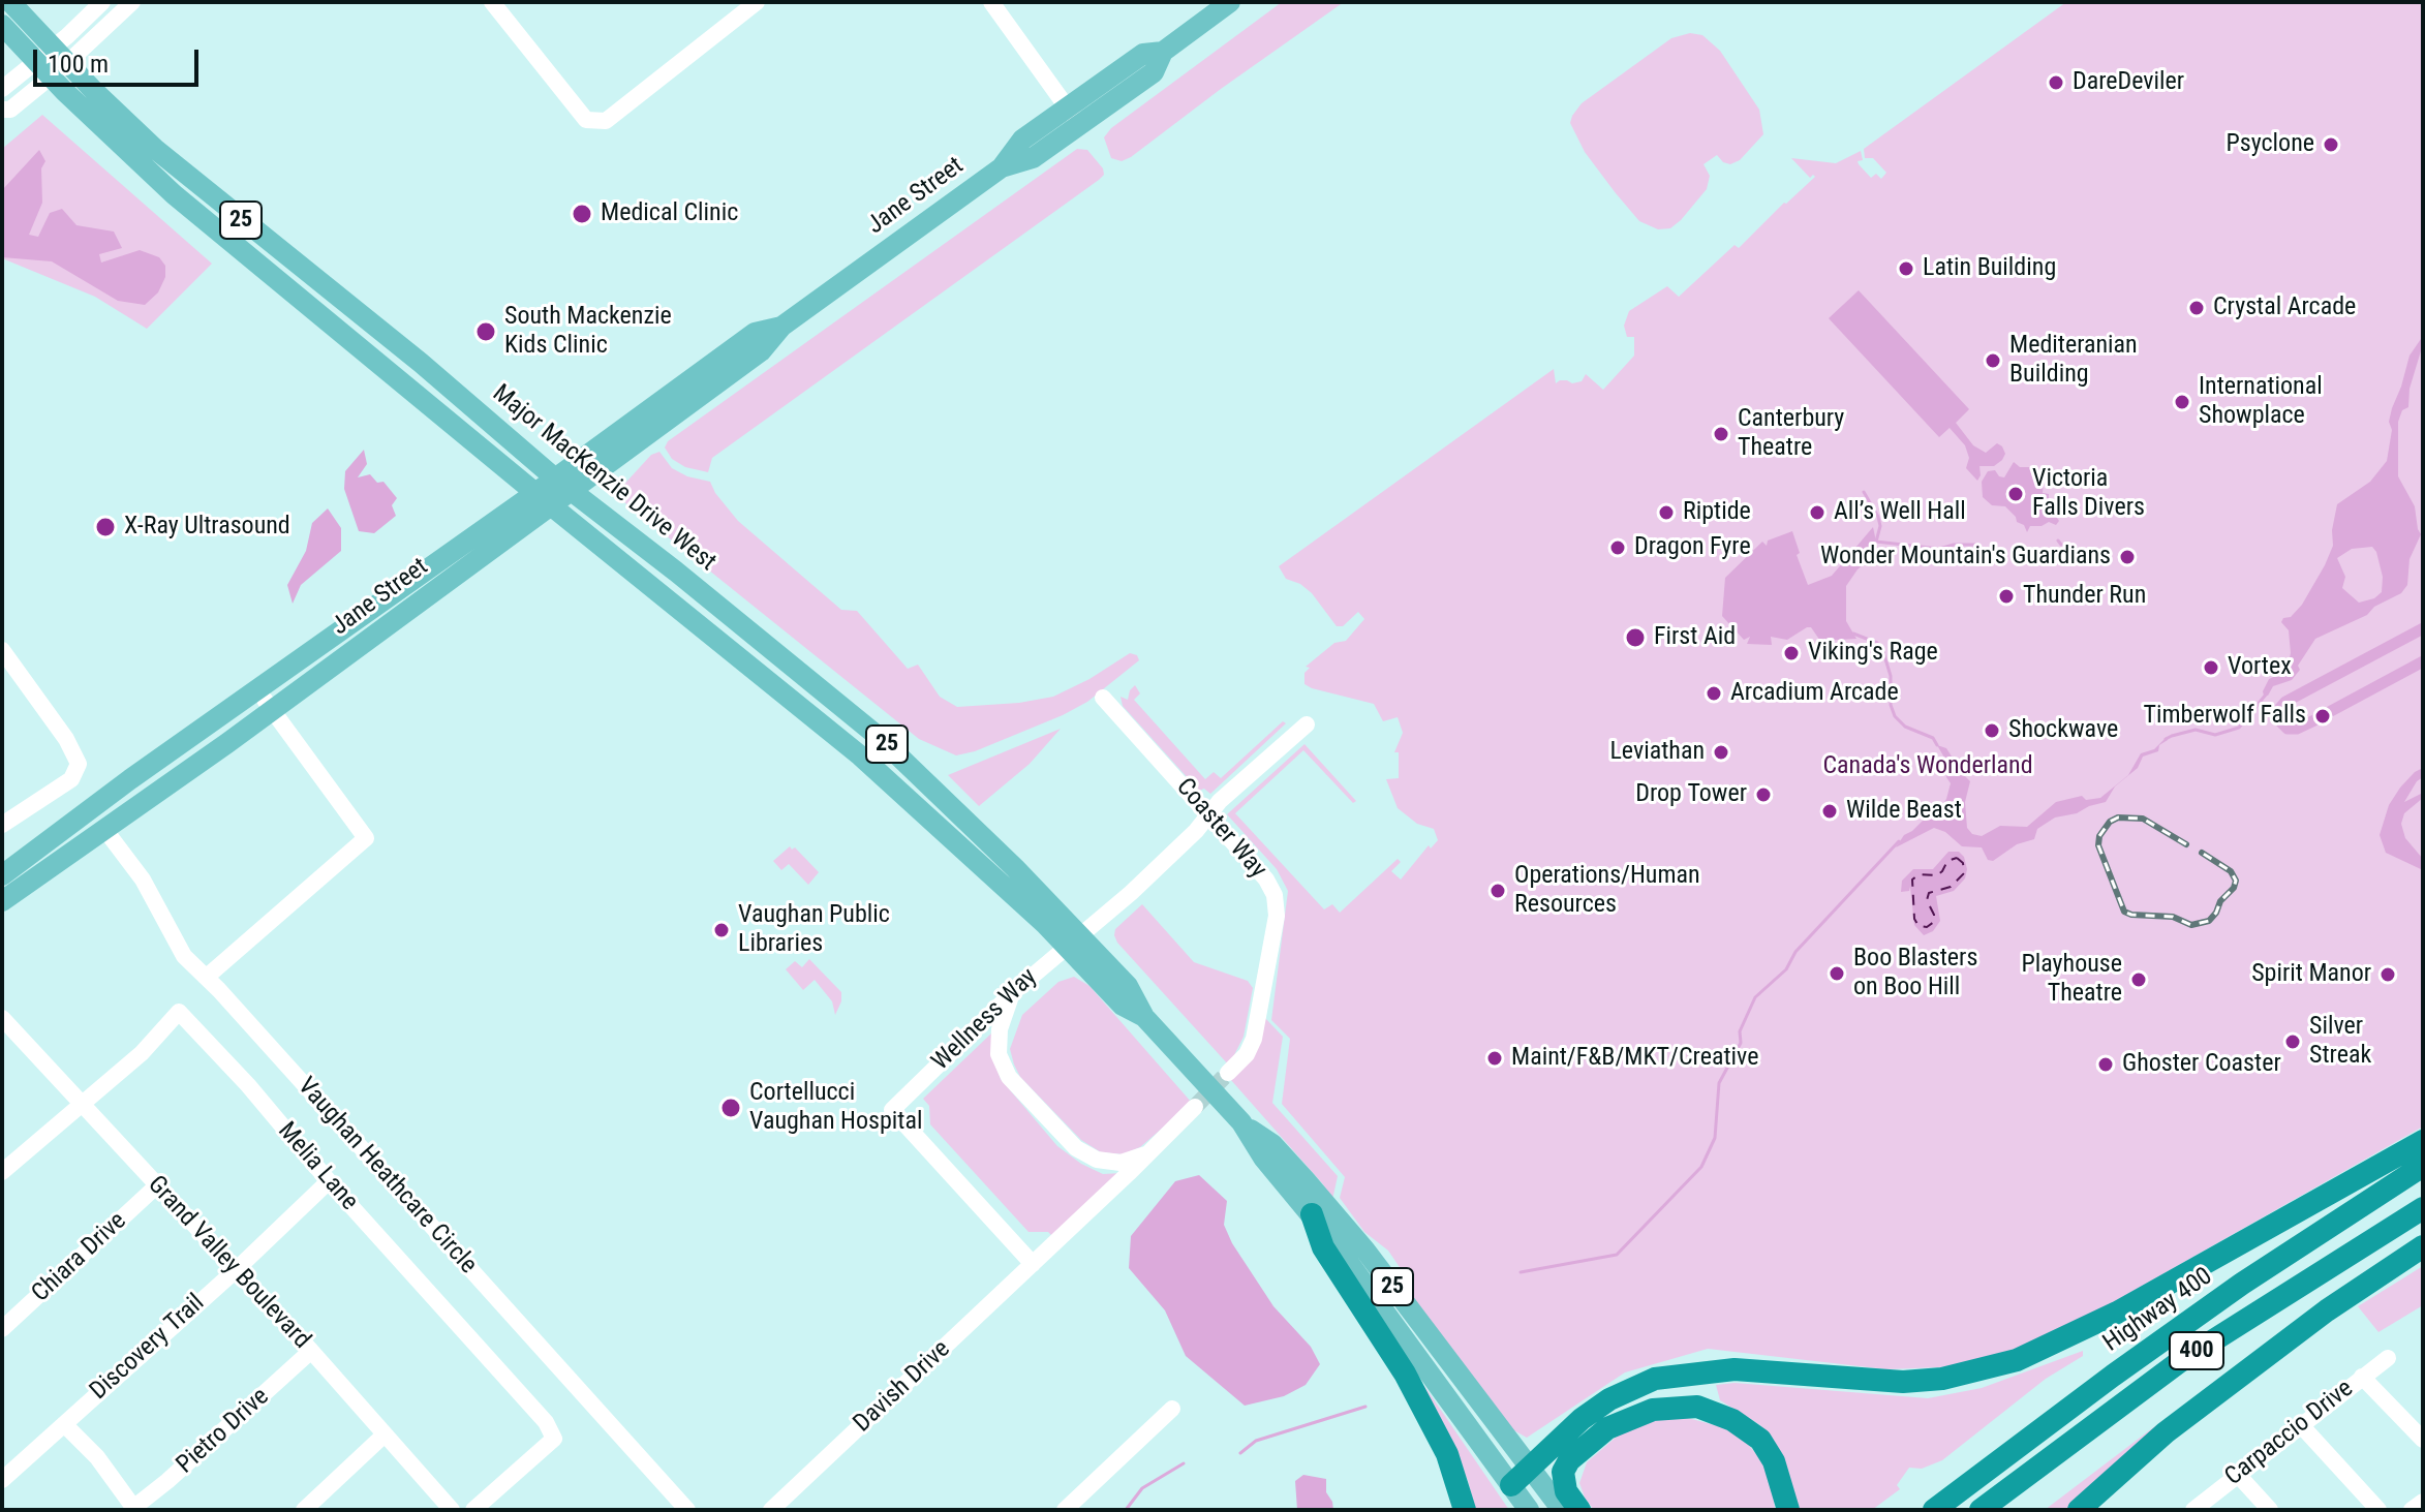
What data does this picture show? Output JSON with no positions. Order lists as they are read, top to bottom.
{
  "streets": {
    "highway": ["Highway 400", "400"],
    "main road": ["Jane Street", "25", "Major MacKenzie Drive West"],
    "street": [
      "Coaster Way",
      "Wellness Way",
      "Melia Lane",
      "Vaughan Heathcare Circle",
      "Chiara Drive",
      "Grand Valley Boulevard",
      "Discovery Trail",
      "Davish Drive",
      "Pietro Drive",
      "Carpaccio Drive"
    ]
  },
  "crossings": [
    ["Jane Street", "Major MacKenzie Drive West"],
    ["Jane Street", "Vaughan Heathcare Circle"],
    ["Major MacKenzie Drive West", "Wellness Way"],
    ["Coaster Way", "Wellness Way"],
    ["Wellness Way", "Davish Drive"],
    ["Melia Lane", "Grand Valley Boulevard"],
    ["Melia Lane", "Discovery Trail"],
    ["Chiara Drive", "Grand Valley Boulevard"],
    ["Grand Valley Boulevard", "Discovery Trail"],
    ["Grand Valley Boulevard", "Pietro Drive"]
  ],
  "parks": ["Canada's Wonderland"],
  "places": [
    "DareDeviler",
    "Psyclone",
    "Medical Clinic",
    "Latin Building",
    "Crystal Arcade",
    "South Mackenzie Kids Clinic",
    "Mediteranian Building",
    "International Showplace",
    "Canterbury Theatre",
    "Victoria Falls Divers",
    "Riptide",
    "All’s Well Hall",
    "X-Ray Ultrasound",
    "Dragon Fyre",
    "Wonder Mountain's Guardians",
    "Thunder Run",
    "First Aid",
    "Viking's Rage",
    "Vortex",
    "Arcadium Arcade",
    "Timberwolf Falls",
    "Shockwave",
    "Leviathan",
    "Drop Tower",
    "Wilde Beast",
    "Operations/Human Resources",
    "Vaughan Public Libraries",
    "Boo Blasters on Boo Hill",
    "Spirit Manor",
    "Playhouse Theatre",
    "Silver Streak",
    "Maint/F&B/MKT/Creative",
    "Ghoster Coaster",
    "Cortellucci Vaughan Hospital"
  ],
  "scale_bar": "100 m"
}
